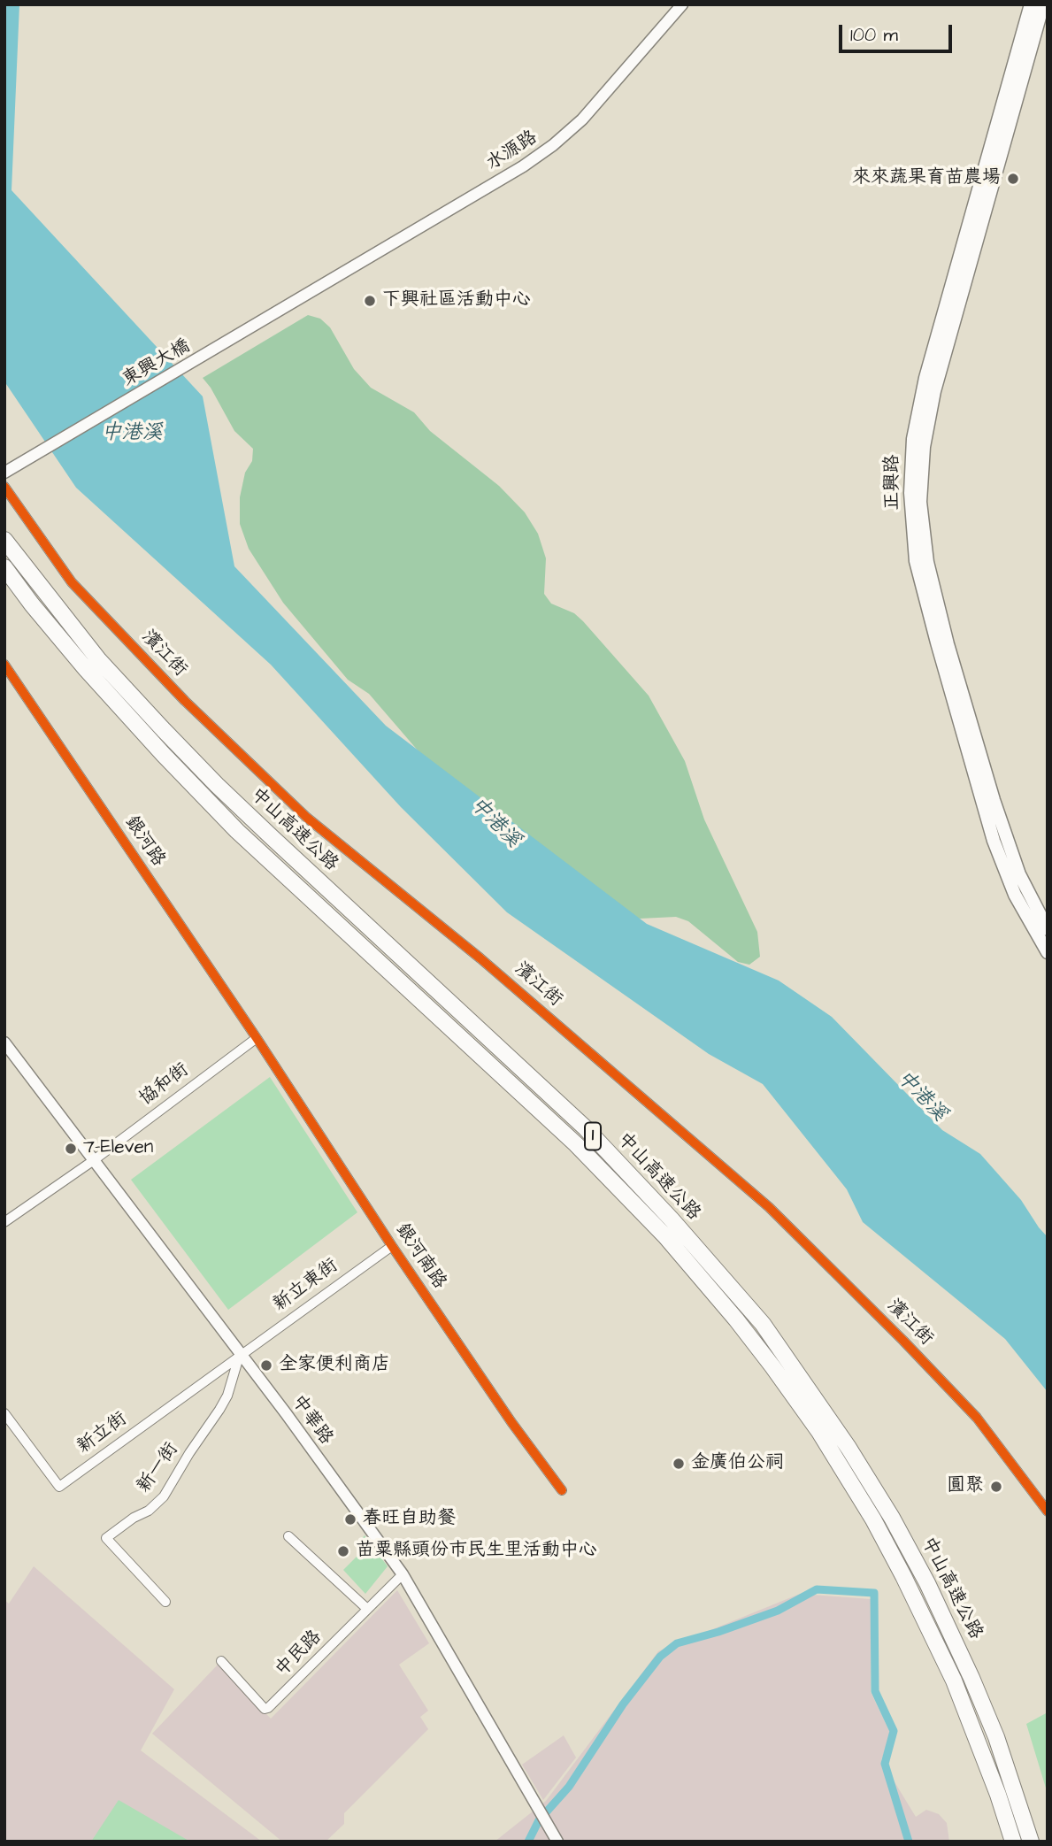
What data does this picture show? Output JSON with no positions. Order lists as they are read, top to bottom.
{
  "streets": {
    "highway": ["中山高速公路", "1"],
    "main road": ["正興路"],
    "street": [
      "水源路",
      "東興大橋",
      "濱江街",
      "銀河路",
      "協和街",
      "銀河南路",
      "新立東街",
      "中華路",
      "新立街",
      "新一街",
      "中民路"
    ]
  },
  "crossings": [
    ["水源路", "東興大橋"],
    ["銀河路", "協和街"],
    ["銀河路", "銀河南路"],
    ["協和街", "銀河南路"],
    ["協和街", "中華路"],
    ["銀河南路", "新立東街"],
    ["新立東街", "中華路"],
    ["新立東街", "新立街"],
    ["新立東街", "新一街"],
    ["中華路", "新立街"],
    ["中華路", "新一街"],
    ["中華路", "中民路"],
    ["新立街", "新一街"]
  ],
  "water": ["中港溪"],
  "places": [
    "來來蔬果育苗農場",
    "下興社區活動中心",
    "7-Eleven",
    "全家便利商店",
    "金廣伯公祠",
    "圓聚",
    "春旺自助餐",
    "苗粟縣頭份巿民生里活動中心"
  ],
  "scale_bar": "100 m"
}
